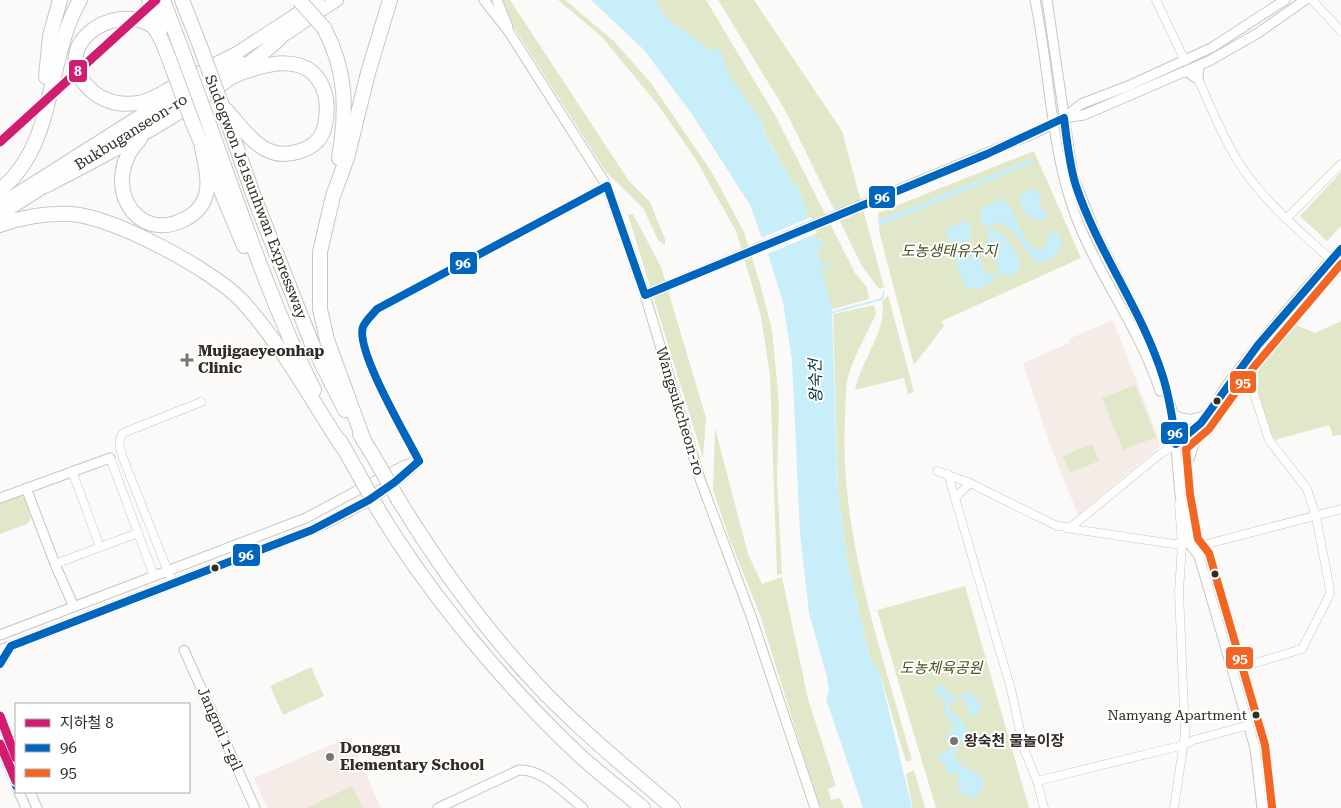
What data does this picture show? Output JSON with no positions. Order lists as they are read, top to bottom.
{
  "streets": {
    "highway": ["Bukbuganseon-ro", "Sudogwon Je1sunhwan Expressway"],
    "street": ["Wangsukcheon-ro", "Jangmi 1-gil"]
  },
  "water": ["왕숙천"],
  "parks": ["도농생태유수지", "도농체육공원"],
  "places": {
    "health": ["Mujigaeyeonhap Clinic"],
    "other": ["Namyang Apartment", "왕숙천 물놀이장", "Donggu Elementary School"]
  },
  "lines": ["metro line 8", "transit line 96", "transit line 95"],
  "legend": ["지하철 8", "96", "95"]
}
